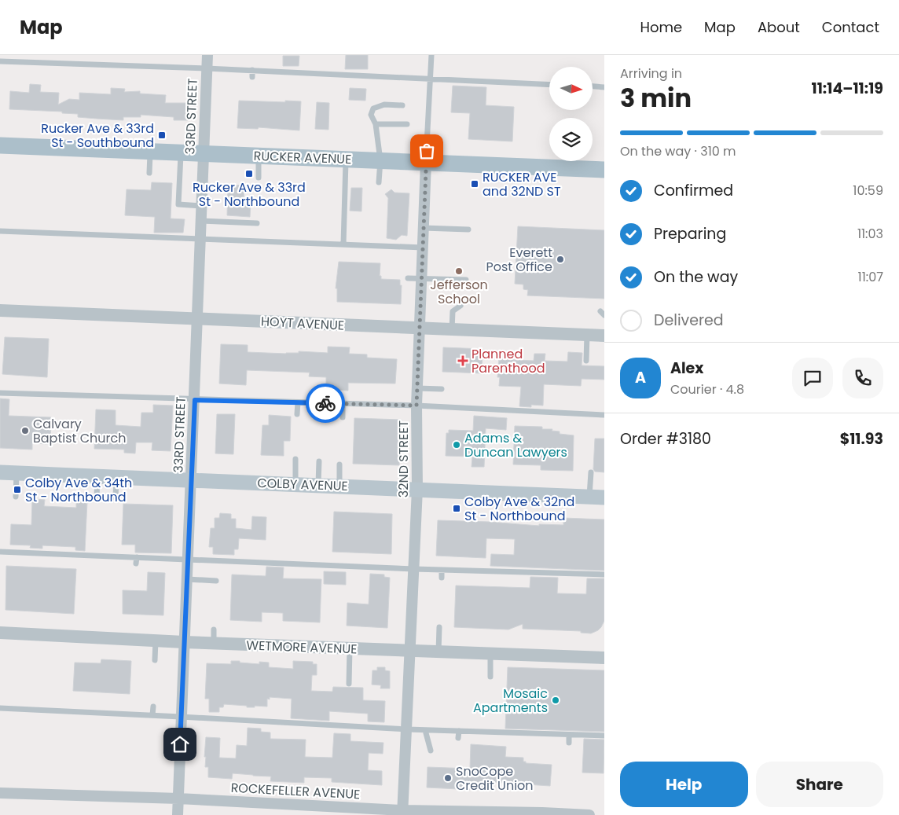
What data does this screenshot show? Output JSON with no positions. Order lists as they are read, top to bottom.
{
  "streets": {
    "main road": ["RUCKER AVENUE", "COLBY AVENUE"],
    "street": [
      "33RD STREET",
      "HOYT AVENUE",
      "32ND STREET",
      "WETMORE AVENUE",
      "ROCKEFELLER AVENUE"
    ]
  },
  "crossings": [
    ["33RD STREET", "RUCKER AVENUE"],
    ["33RD STREET", "HOYT AVENUE"],
    ["33RD STREET", "COLBY AVENUE"],
    ["33RD STREET", "WETMORE AVENUE"],
    ["33RD STREET", "ROCKEFELLER AVENUE"],
    ["RUCKER AVENUE", "32ND STREET"],
    ["HOYT AVENUE", "32ND STREET"],
    ["32ND STREET", "COLBY AVENUE"],
    ["32ND STREET", "WETMORE AVENUE"],
    ["32ND STREET", "ROCKEFELLER AVENUE"]
  ],
  "places": {
    "transit": [
      "Rucker Ave & 33rd St - Southbound",
      "Rucker Ave & 33rd St - Northbound",
      "RUCKER AVE and 32ND ST",
      "Colby Ave & 34th St - Northbound",
      "Colby Ave & 32nd St - Northbound"
    ],
    "other": [
      "Everett Post Office",
      "Jefferson School",
      "Calvary Baptist Church",
      "Adams & Duncan Lawyers",
      "Mosaic Apartments",
      "SnoCope Credit Union"
    ],
    "health": ["Planned Parenthood"]
  },
  "north": "right",
  "page": {
    "header": "Map",
    "nav": [
      "Home",
      "Map",
      "About",
      "Contact"
    ],
    "heading": ["3 min", "Arriving in", "11:14–11:19"],
    "panel": [
      "Alex",
      "Courier · 4.8",
      "Order #3180",
      "$11.93"
    ],
    "bar": "On the way · 310 m",
    "list": [
      ["Confirmed", "10:59"],
      ["Preparing", "11:03"],
      ["On the way", "11:07"],
      "Delivered"
    ],
    "round": "A",
    "buttons": ["Help", "Share"]
  }
}
